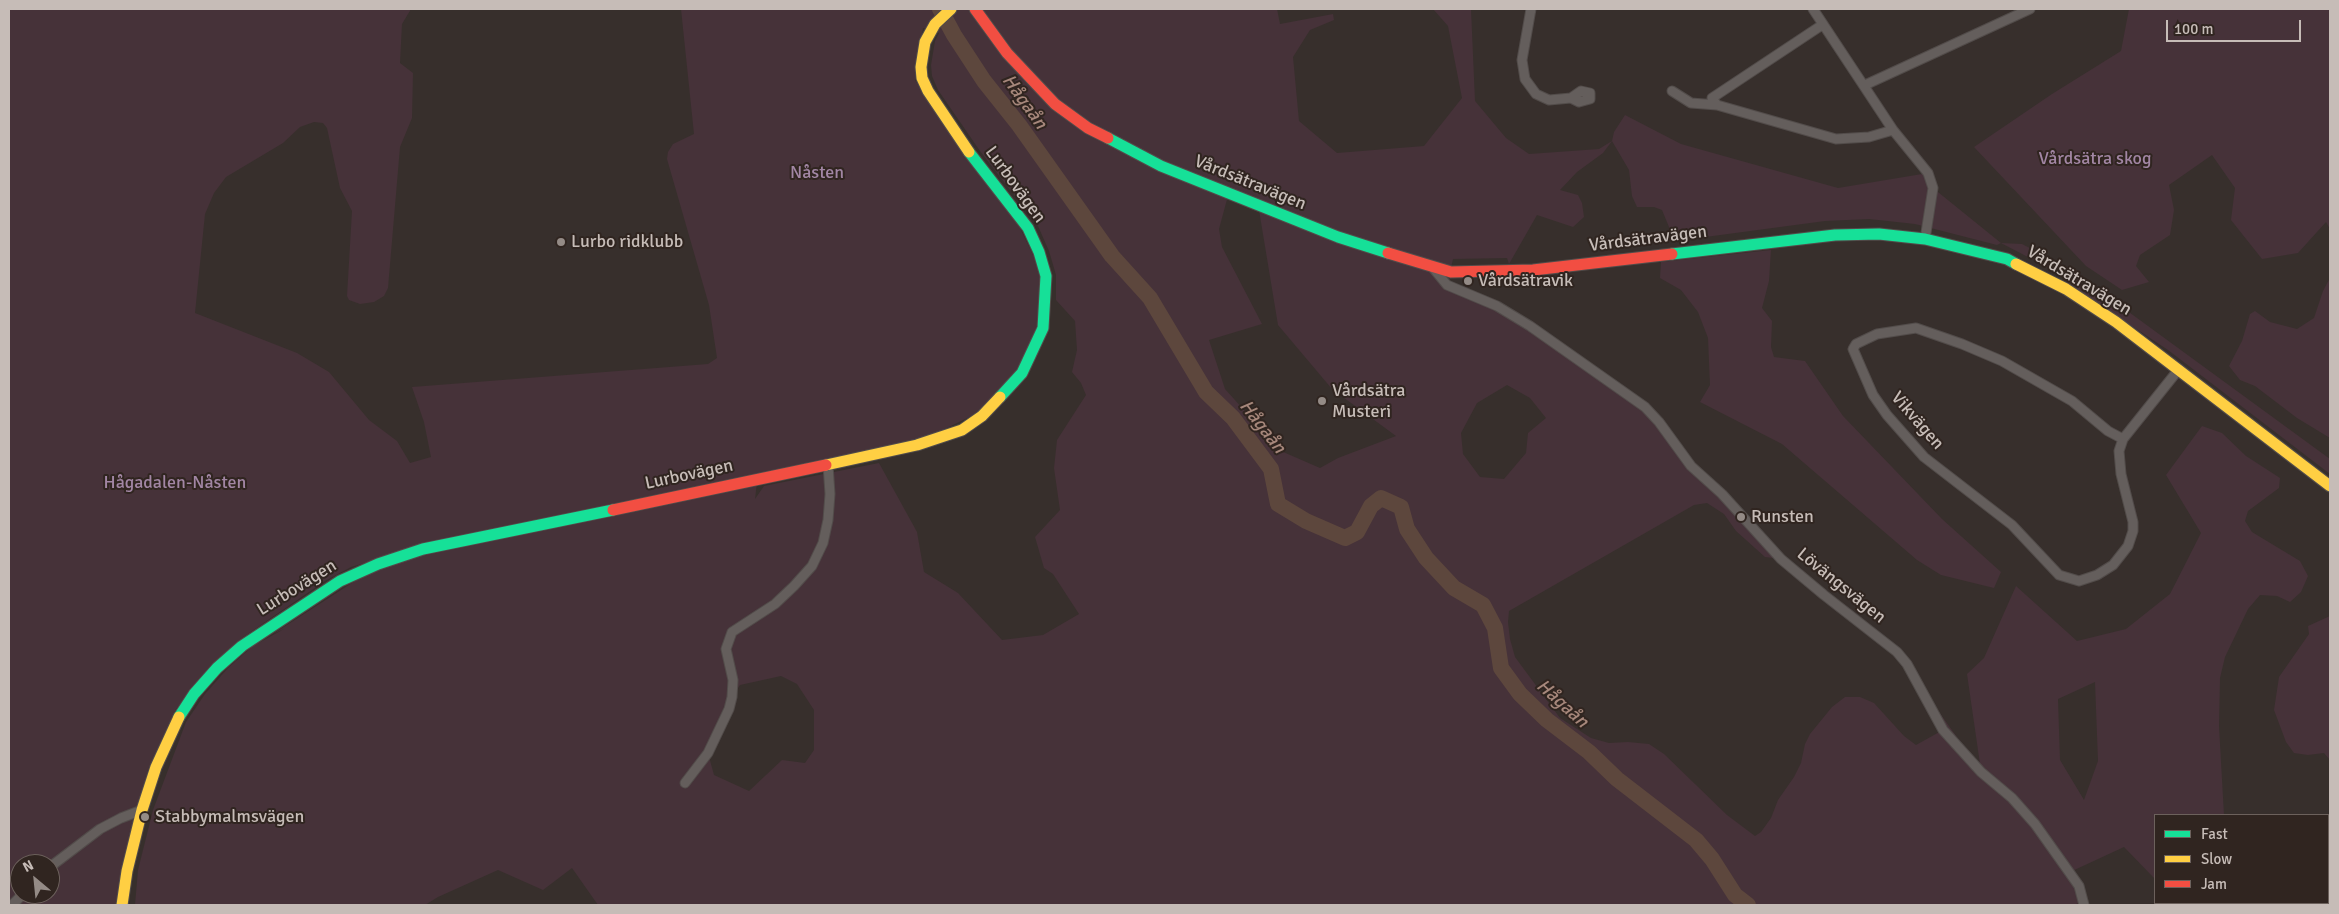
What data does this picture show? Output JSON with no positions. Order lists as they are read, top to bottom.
{
  "streets": {
    "street": [
      "Vårdsätravägen",
      "Lurbovägen",
      "Vikvägen",
      "Lövängsvägen"
    ]
  },
  "crossings": [
    ["Vårdsätravägen", "Lövängsvägen"]
  ],
  "water": ["Hågaån"],
  "parks": ["Vårdsätra skog", "Nåsten", "Hågadalen-Nåsten"],
  "places": [
    "Lurbo ridklubb",
    "Vårdsätravik",
    "Vårdsätra Musteri",
    "Runsten",
    "Stabbymalmsvägen"
  ],
  "legend": ["Fast", "Slow", "Jam"],
  "scale_bar": "100 m",
  "north": "top left"
}
